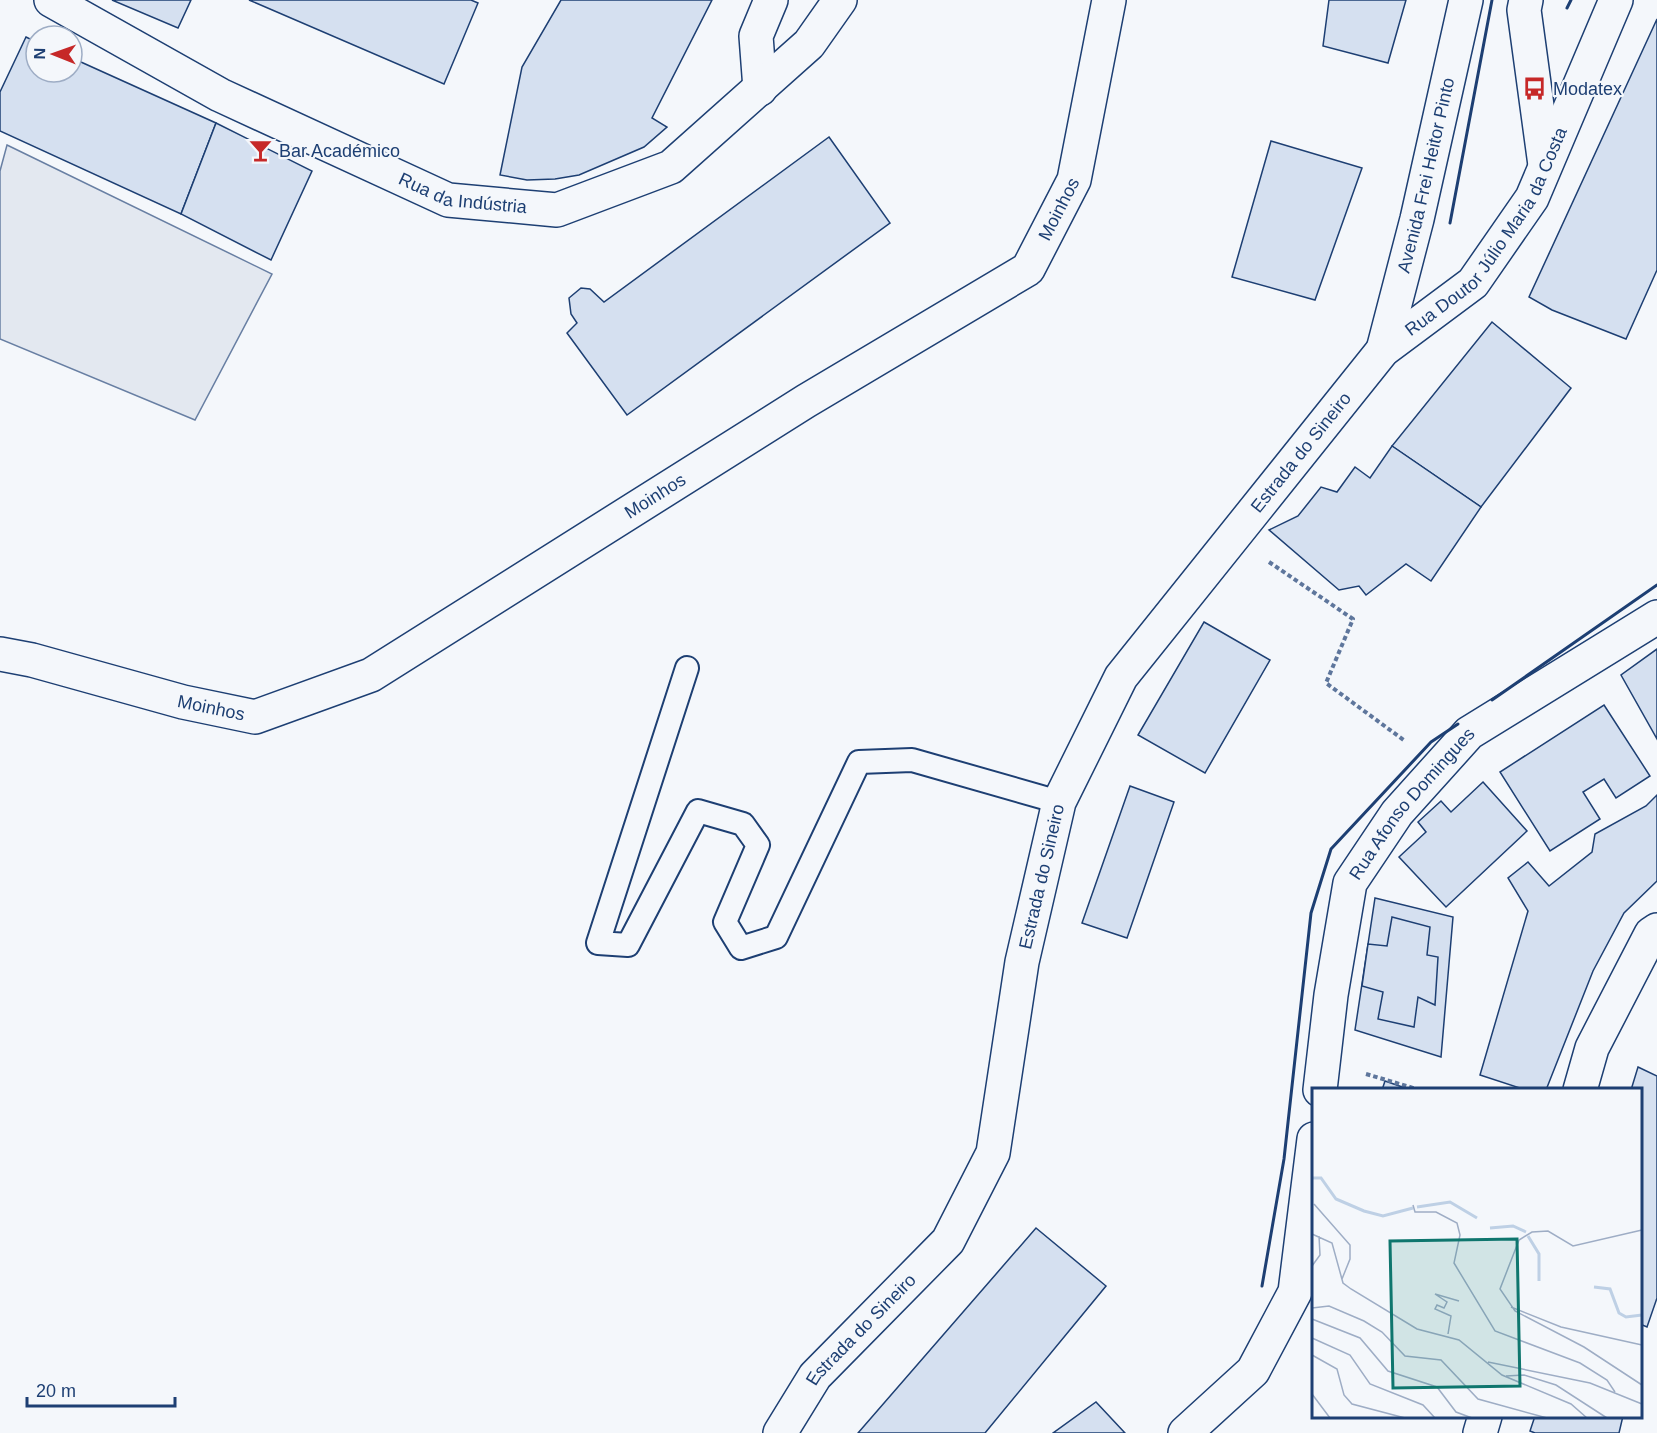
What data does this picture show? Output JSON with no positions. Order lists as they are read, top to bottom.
{
  "streets": {
    "street": [
      "Avenida Frei Heitor Pinto",
      "Rua da Indústria",
      "Moinhos",
      "Rua Doutor Júlio Maria da Costa",
      "Estrada do Sineiro",
      "Rua Afonso Domingues"
    ]
  },
  "crossings": [
    ["Avenida Frei Heitor Pinto", "Rua Doutor Júlio Maria da Costa"],
    ["Avenida Frei Heitor Pinto", "Estrada do Sineiro"],
    ["Rua Doutor Júlio Maria da Costa", "Estrada do Sineiro"]
  ],
  "places": {
    "bus stop": ["Modatex"],
    "bar": ["Bar Académico"]
  },
  "scale_bar": "20 m",
  "north": "left"
}
